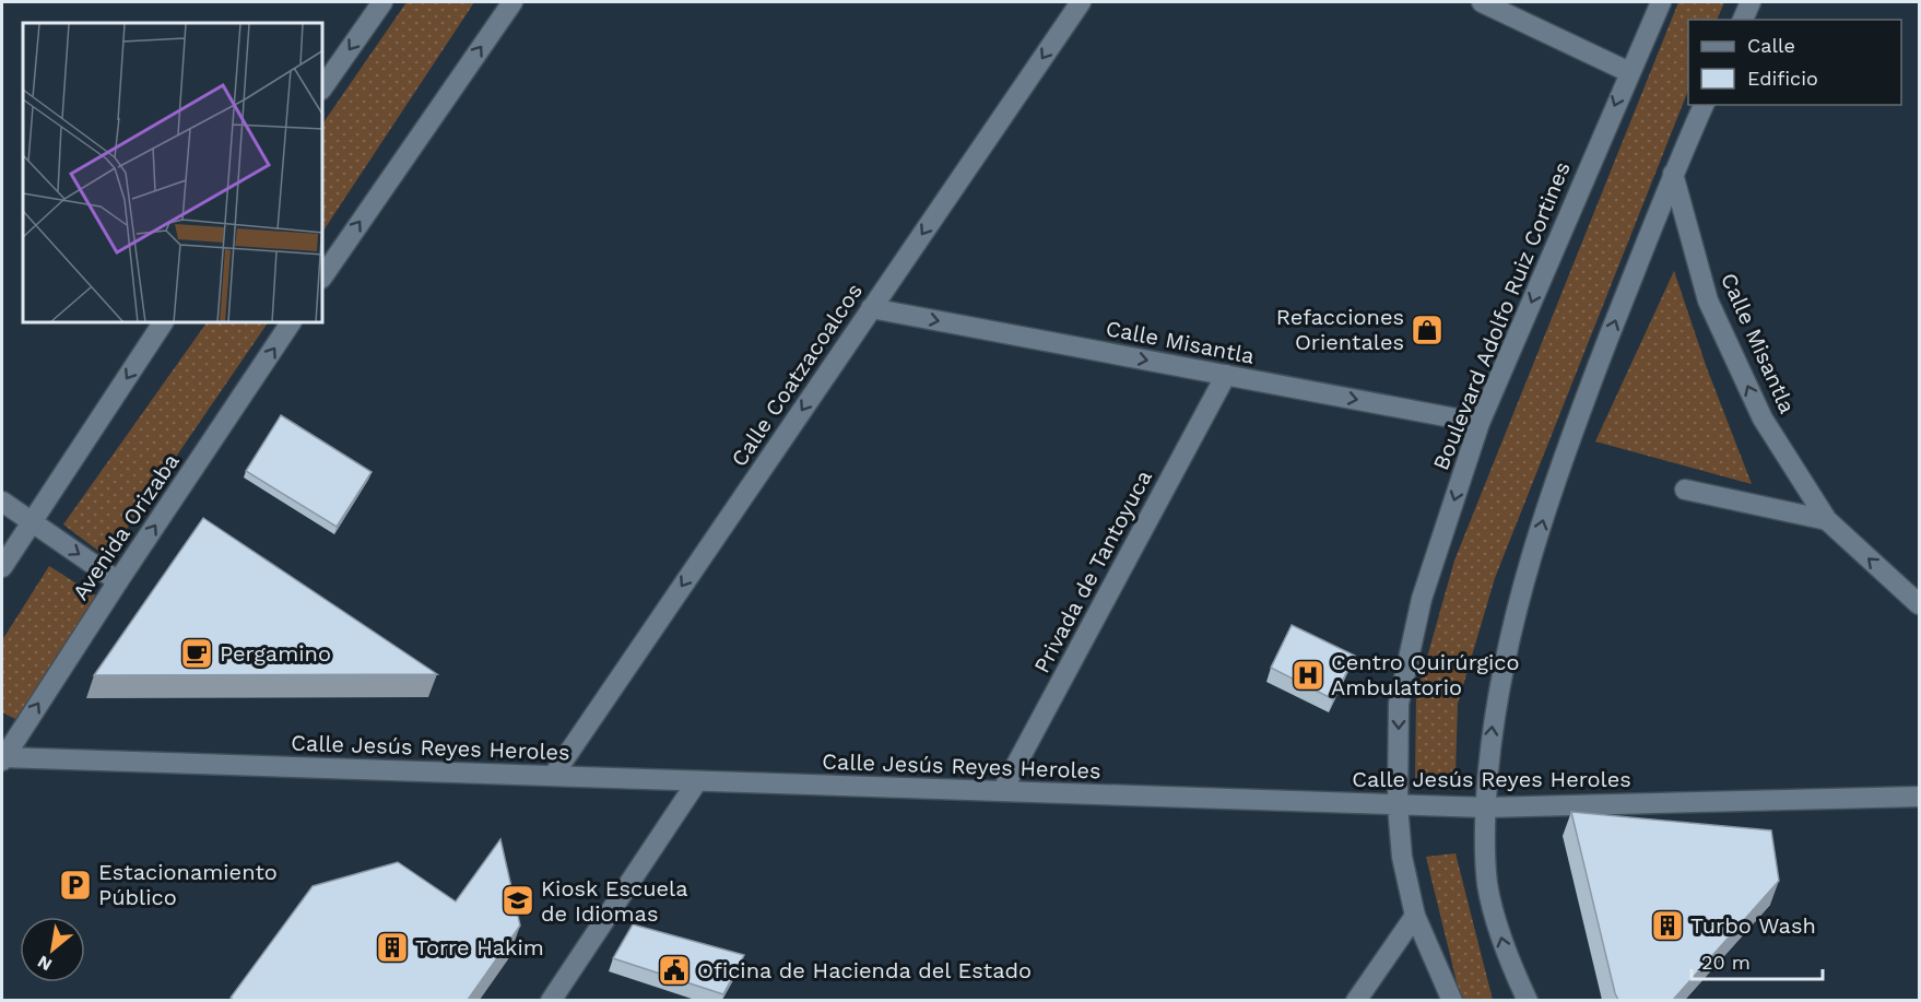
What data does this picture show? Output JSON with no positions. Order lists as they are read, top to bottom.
{
  "streets": {
    "main road": [
      "Boulevard Adolfo Ruiz Cortines",
      "Calle Misantla",
      "Calle Coatzacoalcos",
      "Avenida Orizaba",
      "Privada de Tantoyuca",
      "Calle Jesús Reyes Heroles"
    ]
  },
  "crossings": [
    ["Boulevard Adolfo Ruiz Cortines", "Calle Misantla"],
    ["Boulevard Adolfo Ruiz Cortines", "Calle Jesús Reyes Heroles"],
    ["Calle Misantla", "Calle Coatzacoalcos"],
    ["Calle Misantla", "Privada de Tantoyuca"],
    ["Calle Coatzacoalcos", "Calle Jesús Reyes Heroles"],
    ["Avenida Orizaba", "Calle Jesús Reyes Heroles"],
    ["Privada de Tantoyuca", "Calle Jesús Reyes Heroles"]
  ],
  "one_way": ["Calle Coatzacoalcos"],
  "places": {
    "shop": ["Refacciones Orientales"],
    "cafe": ["Pergamino"],
    "hospital": ["Centro Quirúrgico Ambulatorio"],
    "parking": ["Estacionamiento Público"],
    "school or university": ["Kiosk Escuela de Idiomas"],
    "building": ["Turbo Wash", "Torre Hakim"],
    "public building": ["Oficina de Hacienda del Estado"]
  },
  "legend": ["Calle", "Edificio"],
  "scale_bar": "20 m",
  "north": "bottom left"
}
